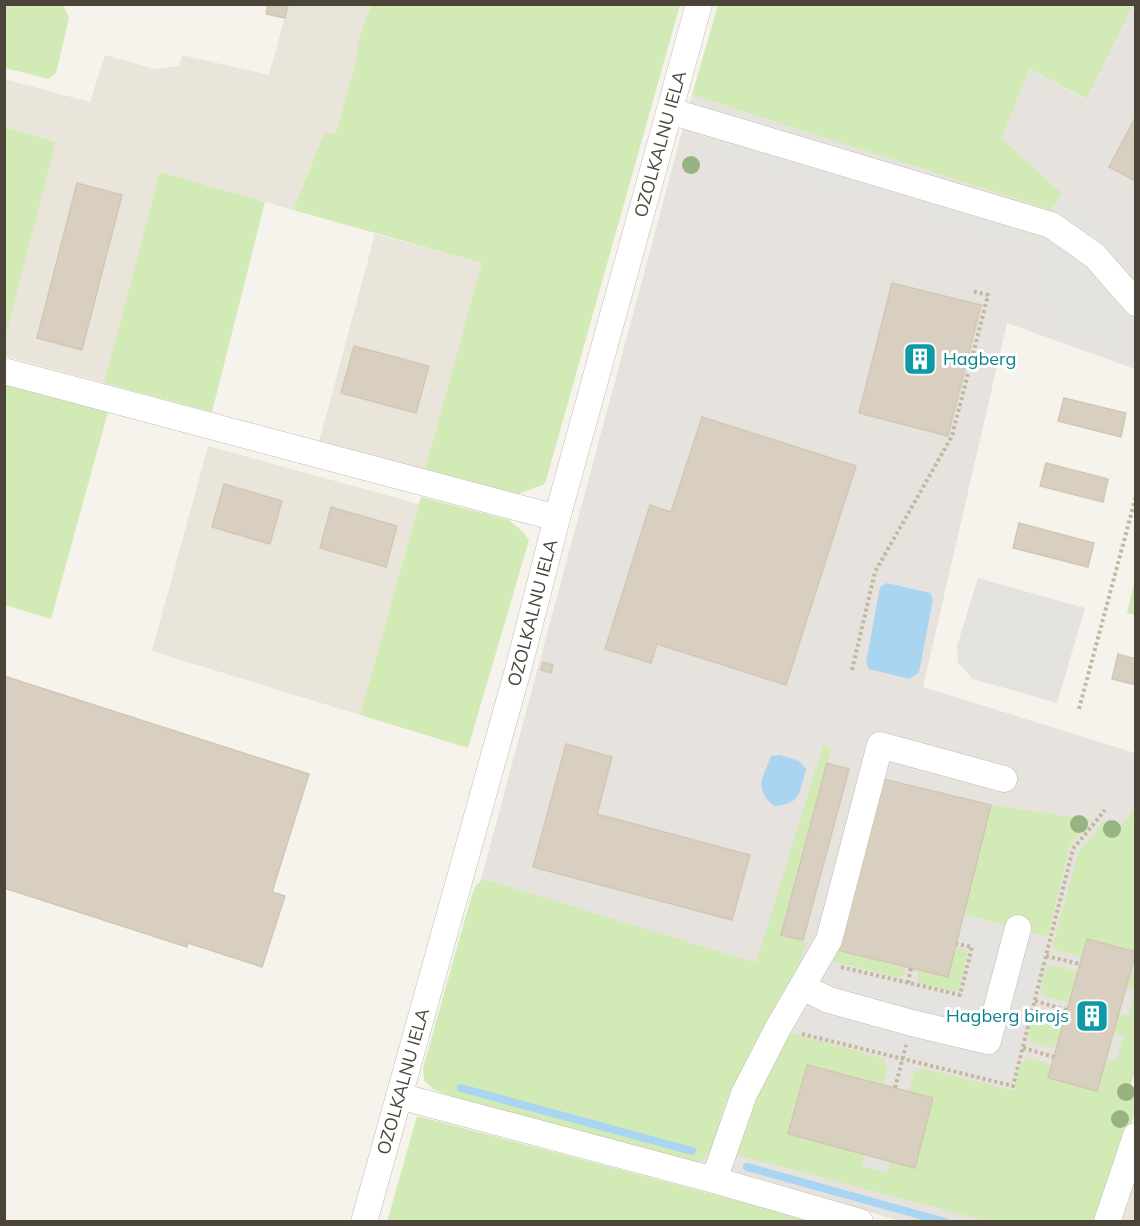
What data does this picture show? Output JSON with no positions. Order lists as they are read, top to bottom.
{
  "streets": {
    "street": ["OZOLKALNU IELA"]
  },
  "places": {
    "building": ["Hagberg", "Hagberg birojs"]
  }
}
